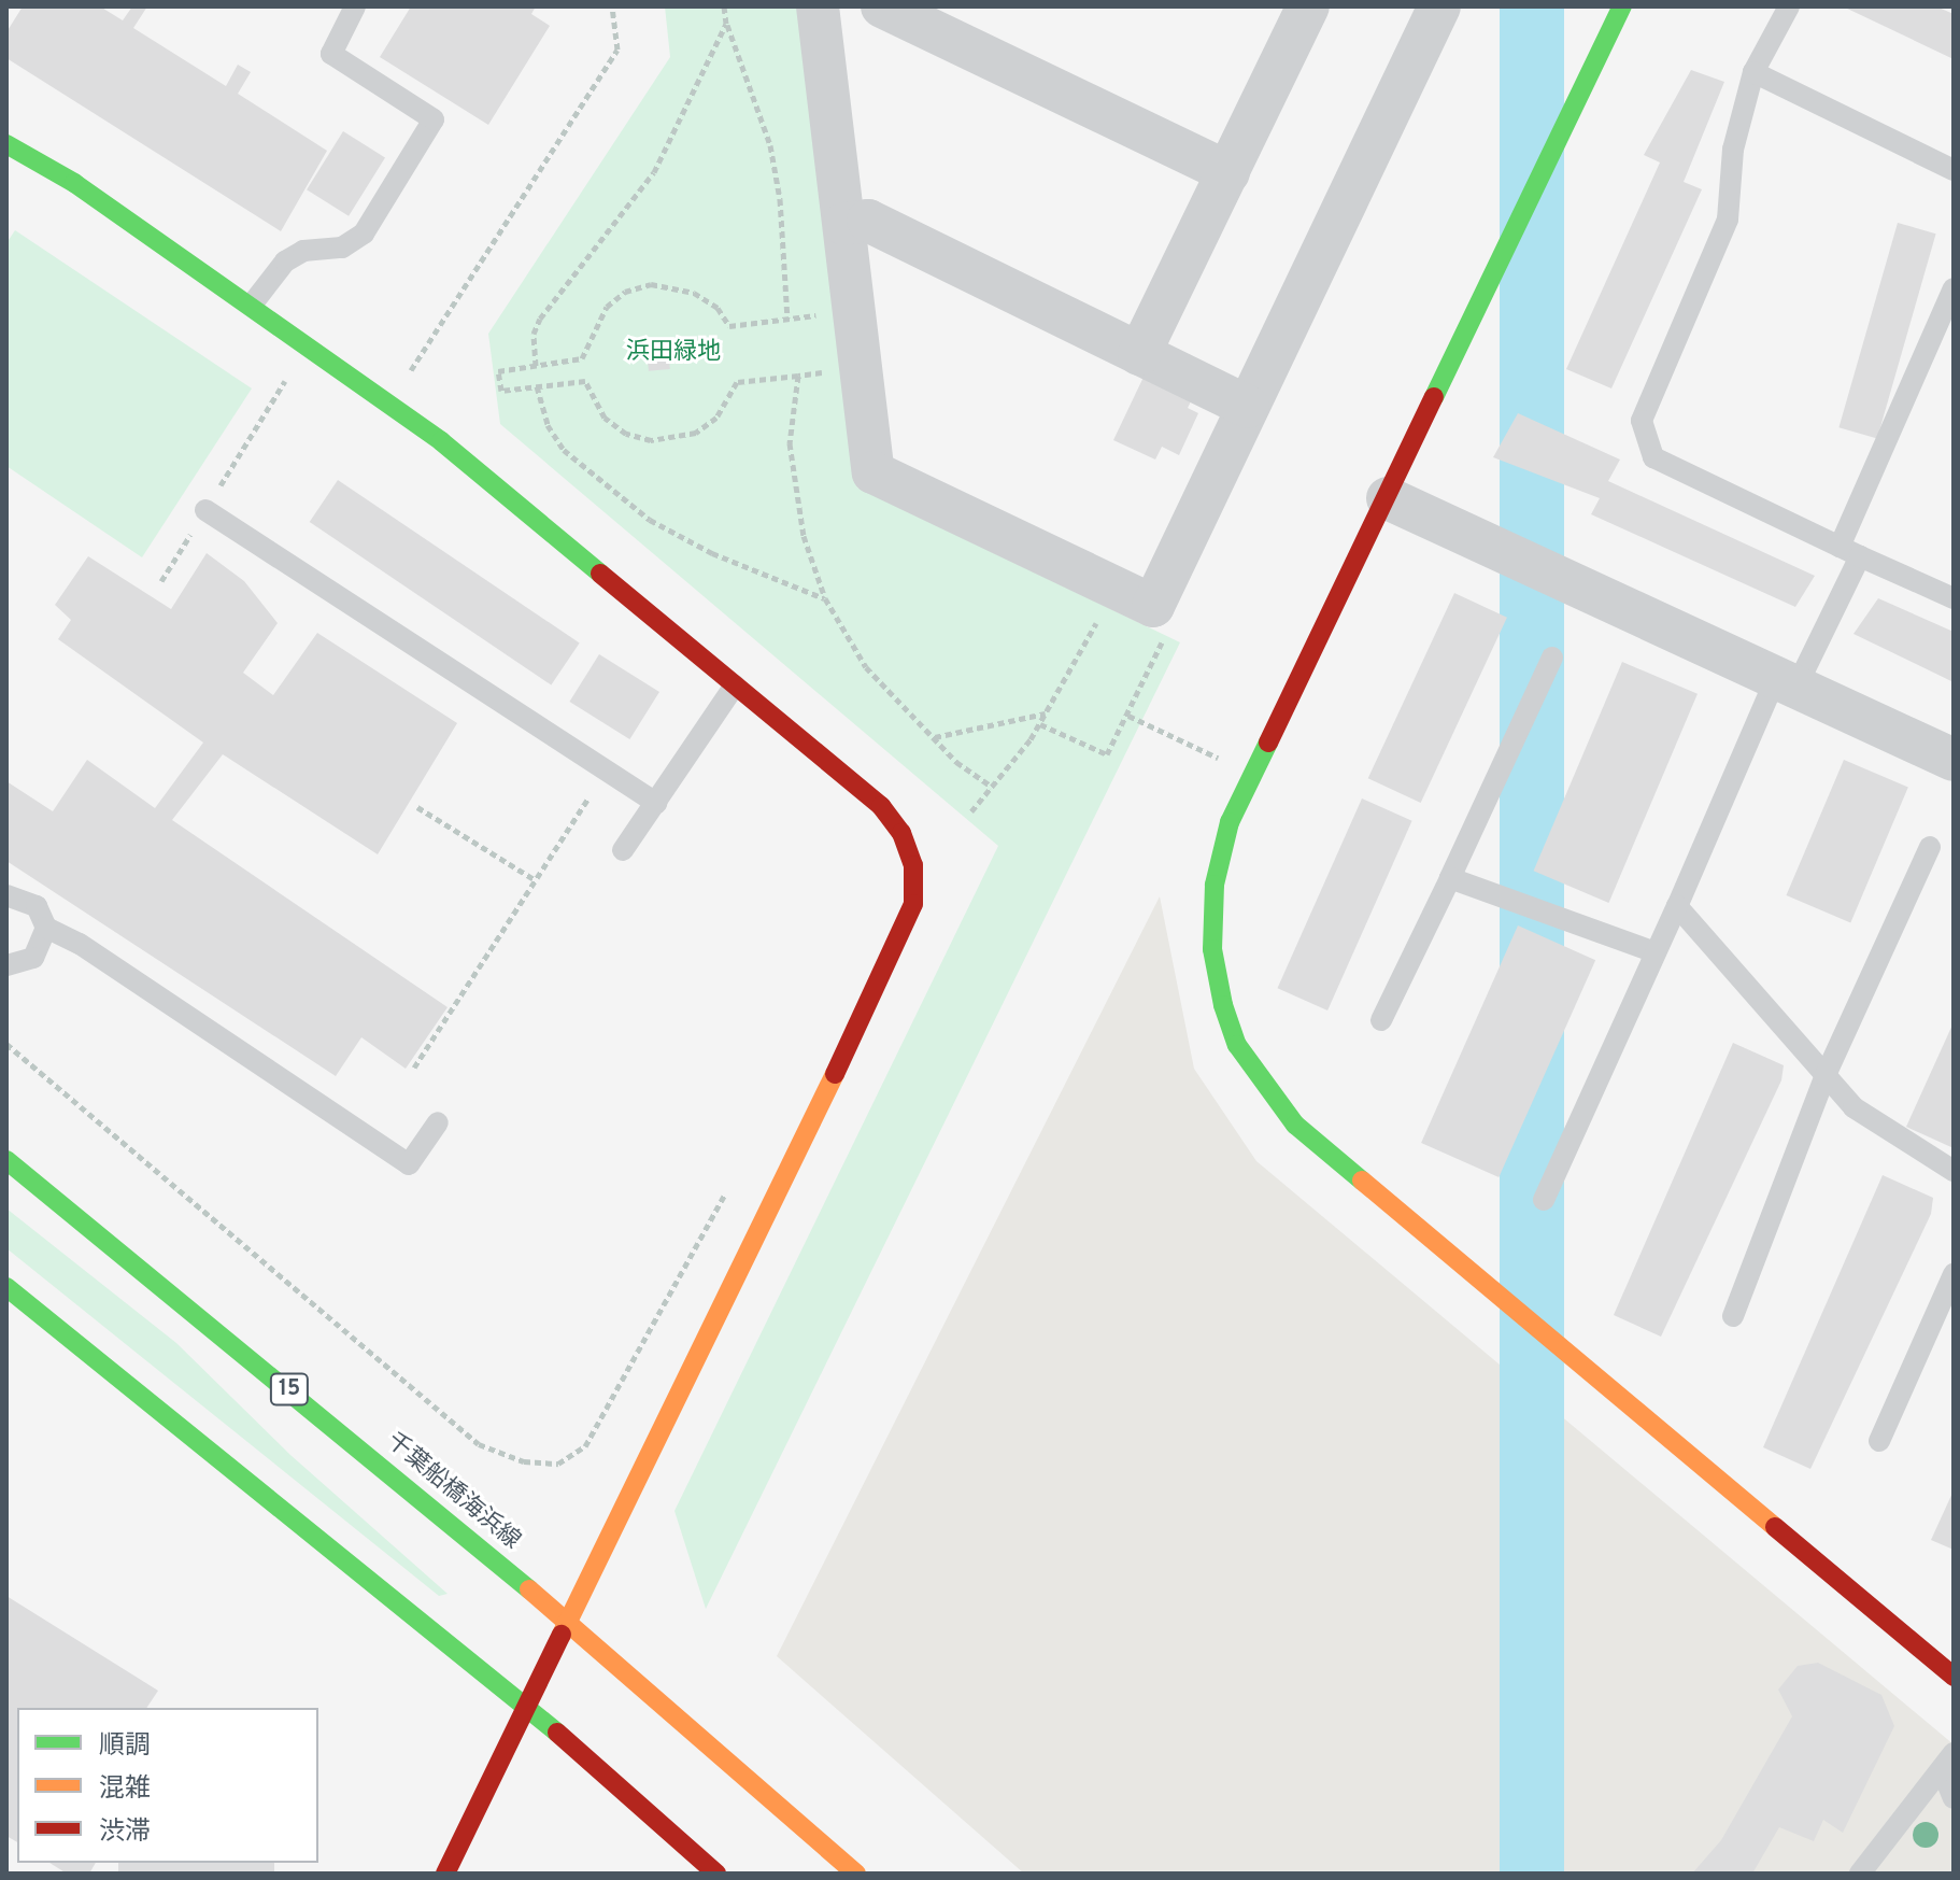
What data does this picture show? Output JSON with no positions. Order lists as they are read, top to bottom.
{
  "streets": {
    "street": ["15", "千葉船橋海浜線"]
  },
  "parks": ["浜田緑地"],
  "legend": ["順調", "混雑", "渋滞"]
}
